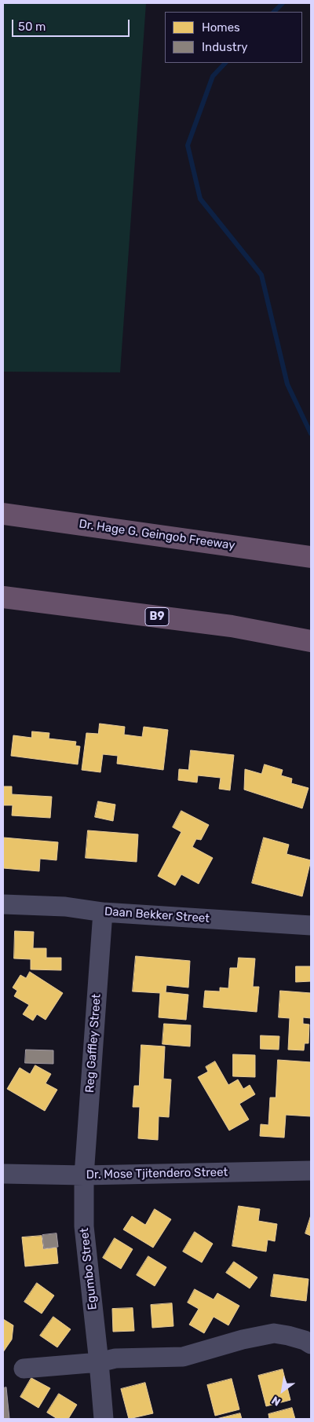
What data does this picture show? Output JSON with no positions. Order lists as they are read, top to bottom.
{
  "streets": {
    "highway": ["Dr. Hage G. Geingob Freeway", "B9"],
    "street": [
      "Daan Bekker Street",
      "Reg Gaffley Street",
      "Dr. Mose Tjitendero Street",
      "Egumbo Street"
    ]
  },
  "crossings": [
    ["Daan Bekker Street", "Reg Gaffley Street"],
    ["Reg Gaffley Street", "Dr. Mose Tjitendero Street"],
    ["Reg Gaffley Street", "Egumbo Street"],
    ["Dr. Mose Tjitendero Street", "Egumbo Street"]
  ],
  "legend": ["Homes", "Industry"],
  "scale_bar": "50 m",
  "north": "bottom left"
}
